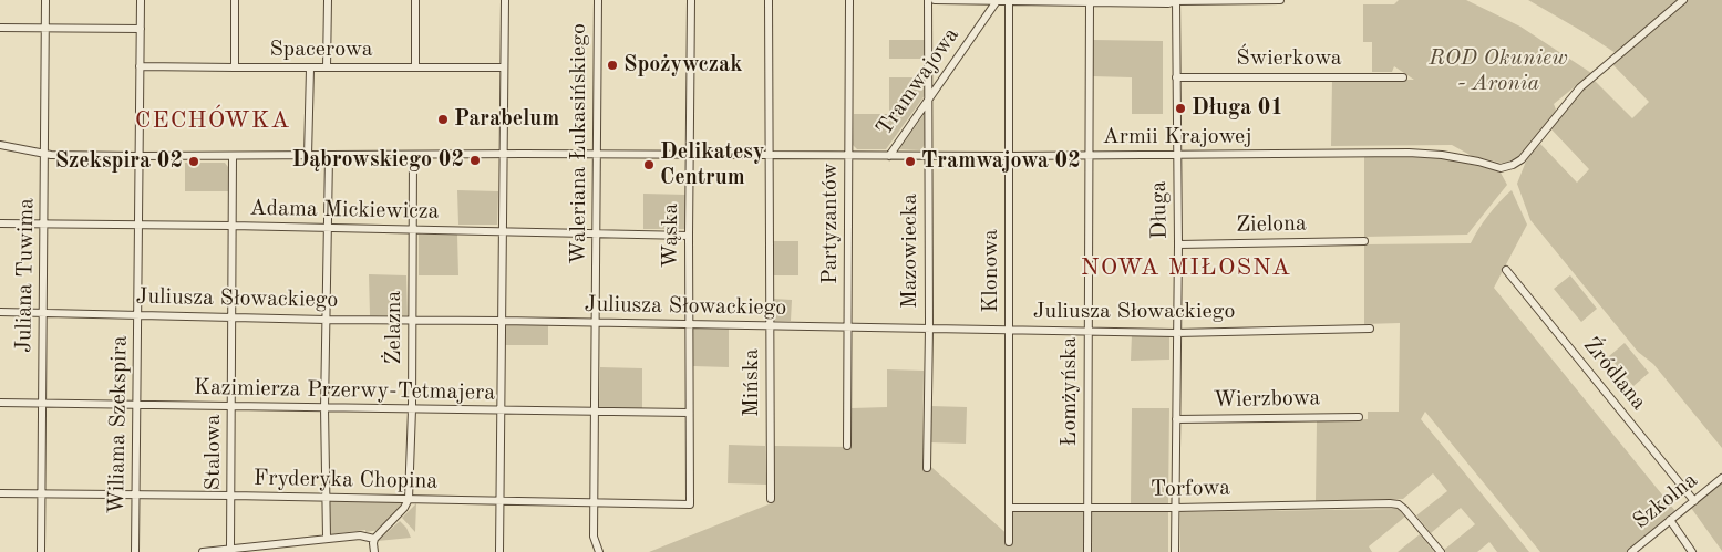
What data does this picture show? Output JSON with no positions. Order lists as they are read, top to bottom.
{
  "streets": {
    "street": [
      "Spacerowa",
      "Świerkowa",
      "Tramwajowa",
      "Armii Krajowej",
      "Waleriana Łukasińskiego",
      "Adama Mickiewicza",
      "Długa",
      "Partyzantów",
      "Zielona",
      "Wąska",
      "Mazowiecka",
      "Klonowa",
      "Juliana Tuwima",
      "Juliusza Słowackiego",
      "Żelazna",
      "Źródlana",
      "Mińska",
      "Kazimierza Przerwy-Tetmajera",
      "Łomżyńska",
      "Wierzbowa",
      "Wiliama Szekspira",
      "Stalowa",
      "Fryderyka Chopina",
      "Torfowa",
      "Szkolna"
    ]
  },
  "crossings": [
    ["Spacerowa", "Wiliama Szekspira"],
    ["Świerkowa", "Długa"],
    ["Tramwajowa", "Armii Krajowej"],
    ["Tramwajowa", "Mazowiecka"],
    ["Armii Krajowej", "Waleriana Łukasińskiego"],
    ["Armii Krajowej", "Długa"],
    ["Armii Krajowej", "Partyzantów"],
    ["Armii Krajowej", "Wąska"],
    ["Armii Krajowej", "Mazowiecka"],
    ["Armii Krajowej", "Klonowa"],
    ["Armii Krajowej", "Juliana Tuwima"],
    ["Armii Krajowej", "Żelazna"],
    ["Armii Krajowej", "Mińska"],
    ["Armii Krajowej", "Łomżyńska"],
    ["Armii Krajowej", "Wiliama Szekspira"],
    ["Armii Krajowej", "Stalowa"],
    ["Waleriana Łukasińskiego", "Adama Mickiewicza"],
    ["Waleriana Łukasińskiego", "Juliusza Słowackiego"],
    ["Waleriana Łukasińskiego", "Kazimierza Przerwy-Tetmajera"],
    ["Waleriana Łukasińskiego", "Fryderyka Chopina"],
    ["Adama Mickiewicza", "Wąska"],
    ["Adama Mickiewicza", "Juliana Tuwima"],
    ["Adama Mickiewicza", "Żelazna"],
    ["Adama Mickiewicza", "Wiliama Szekspira"],
    ["Adama Mickiewicza", "Stalowa"],
    ["Długa", "Zielona"],
    ["Długa", "Juliusza Słowackiego"],
    ["Długa", "Wierzbowa"],
    ["Długa", "Torfowa"],
    ["Partyzantów", "Juliusza Słowackiego"],
    ["Wąska", "Juliusza Słowackiego"],
    ["Wąska", "Kazimierza Przerwy-Tetmajera"],
    ["Wąska", "Fryderyka Chopina"],
    ["Mazowiecka", "Juliusza Słowackiego"],
    ["Klonowa", "Juliusza Słowackiego"],
    ["Klonowa", "Torfowa"],
    ["Juliana Tuwima", "Juliusza Słowackiego"],
    ["Juliana Tuwima", "Kazimierza Przerwy-Tetmajera"],
    ["Juliana Tuwima", "Fryderyka Chopina"],
    ["Juliusza Słowackiego", "Żelazna"],
    ["Juliusza Słowackiego", "Mińska"],
    ["Juliusza Słowackiego", "Łomżyńska"],
    ["Juliusza Słowackiego", "Wiliama Szekspira"],
    ["Juliusza Słowackiego", "Stalowa"],
    ["Żelazna", "Kazimierza Przerwy-Tetmajera"],
    ["Żelazna", "Fryderyka Chopina"],
    ["Źródlana", "Szkolna"],
    ["Kazimierza Przerwy-Tetmajera", "Wiliama Szekspira"],
    ["Kazimierza Przerwy-Tetmajera", "Stalowa"],
    ["Łomżyńska", "Torfowa"],
    ["Wiliama Szekspira", "Fryderyka Chopina"],
    ["Stalowa", "Fryderyka Chopina"]
  ],
  "districts": ["CECHÓWKA", "NOWA MIŁOSNA"],
  "parks": ["ROD Okuniew - Aronia"],
  "places": [
    "Spożywczak",
    "Długa 01",
    "Parabelum",
    "Dąbrowskiego 02",
    "Szekspira 02",
    "Tramwajowa 02",
    "Delikatesy Centrum"
  ]
}
